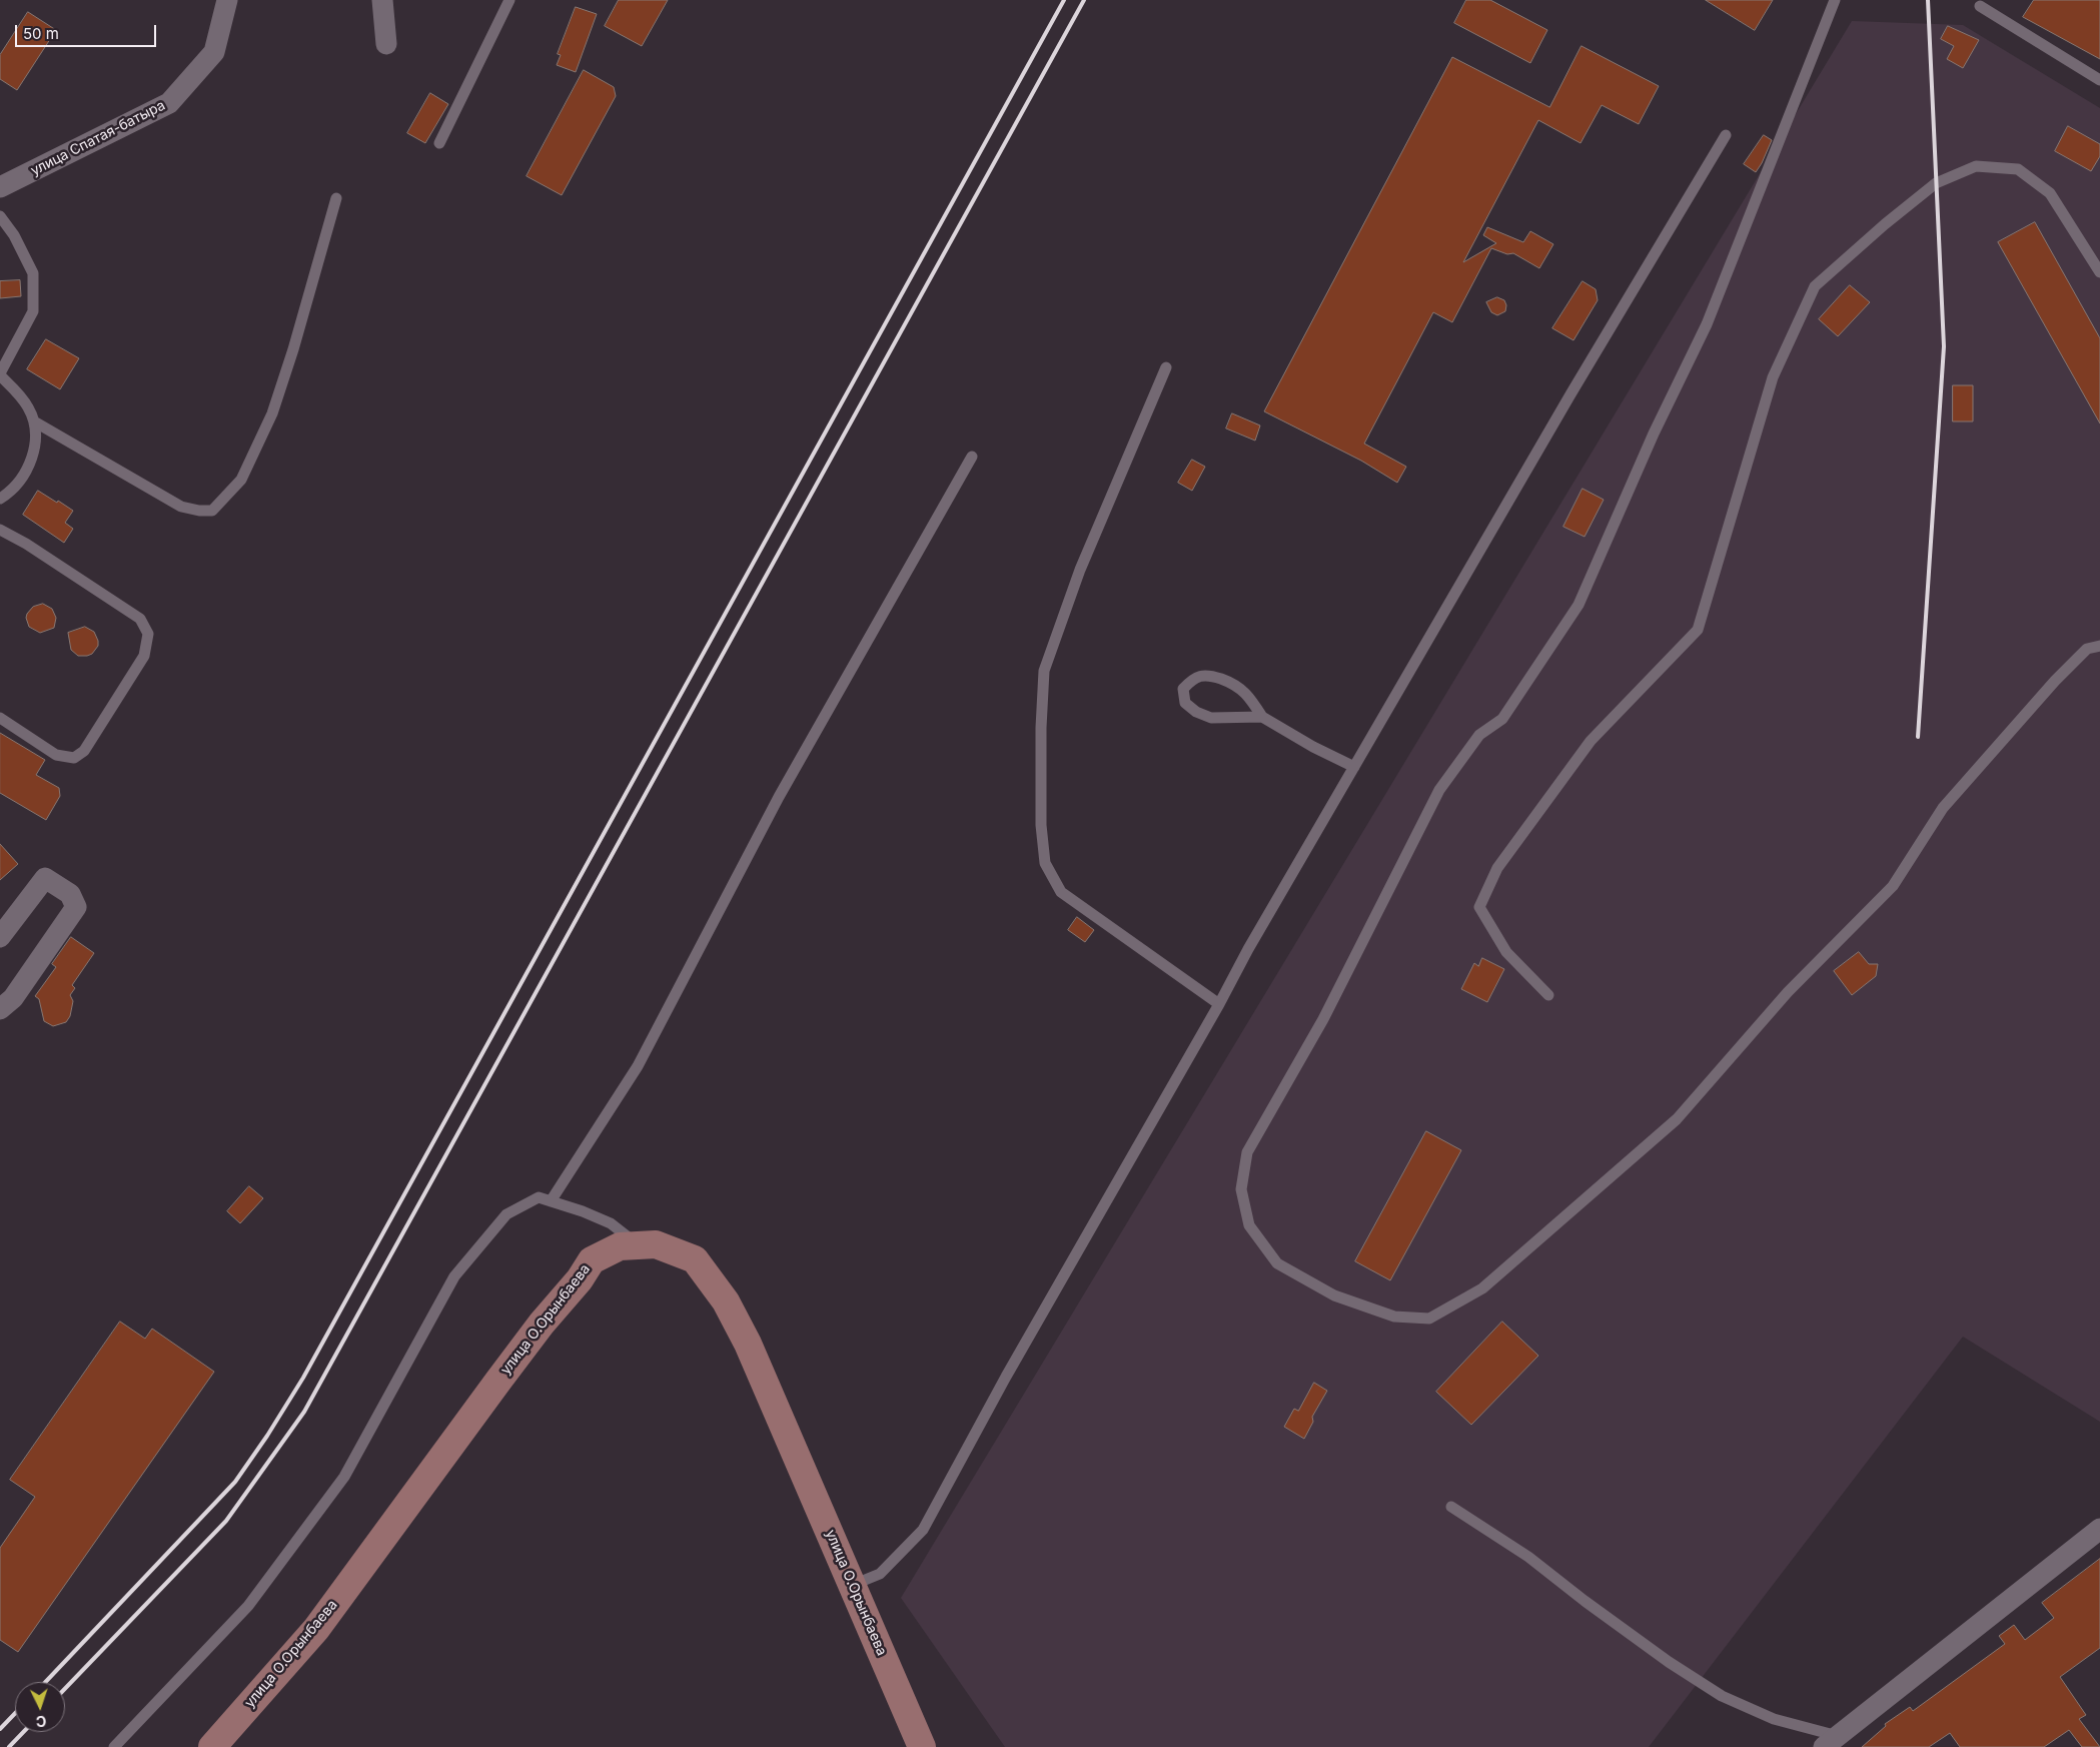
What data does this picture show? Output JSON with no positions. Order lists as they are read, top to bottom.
{
  "streets": {
    "street": ["улица Спатая-батыра", "улица О.Орынбаева"]
  },
  "scale_bar": "50 m",
  "north": "bottom"
}
